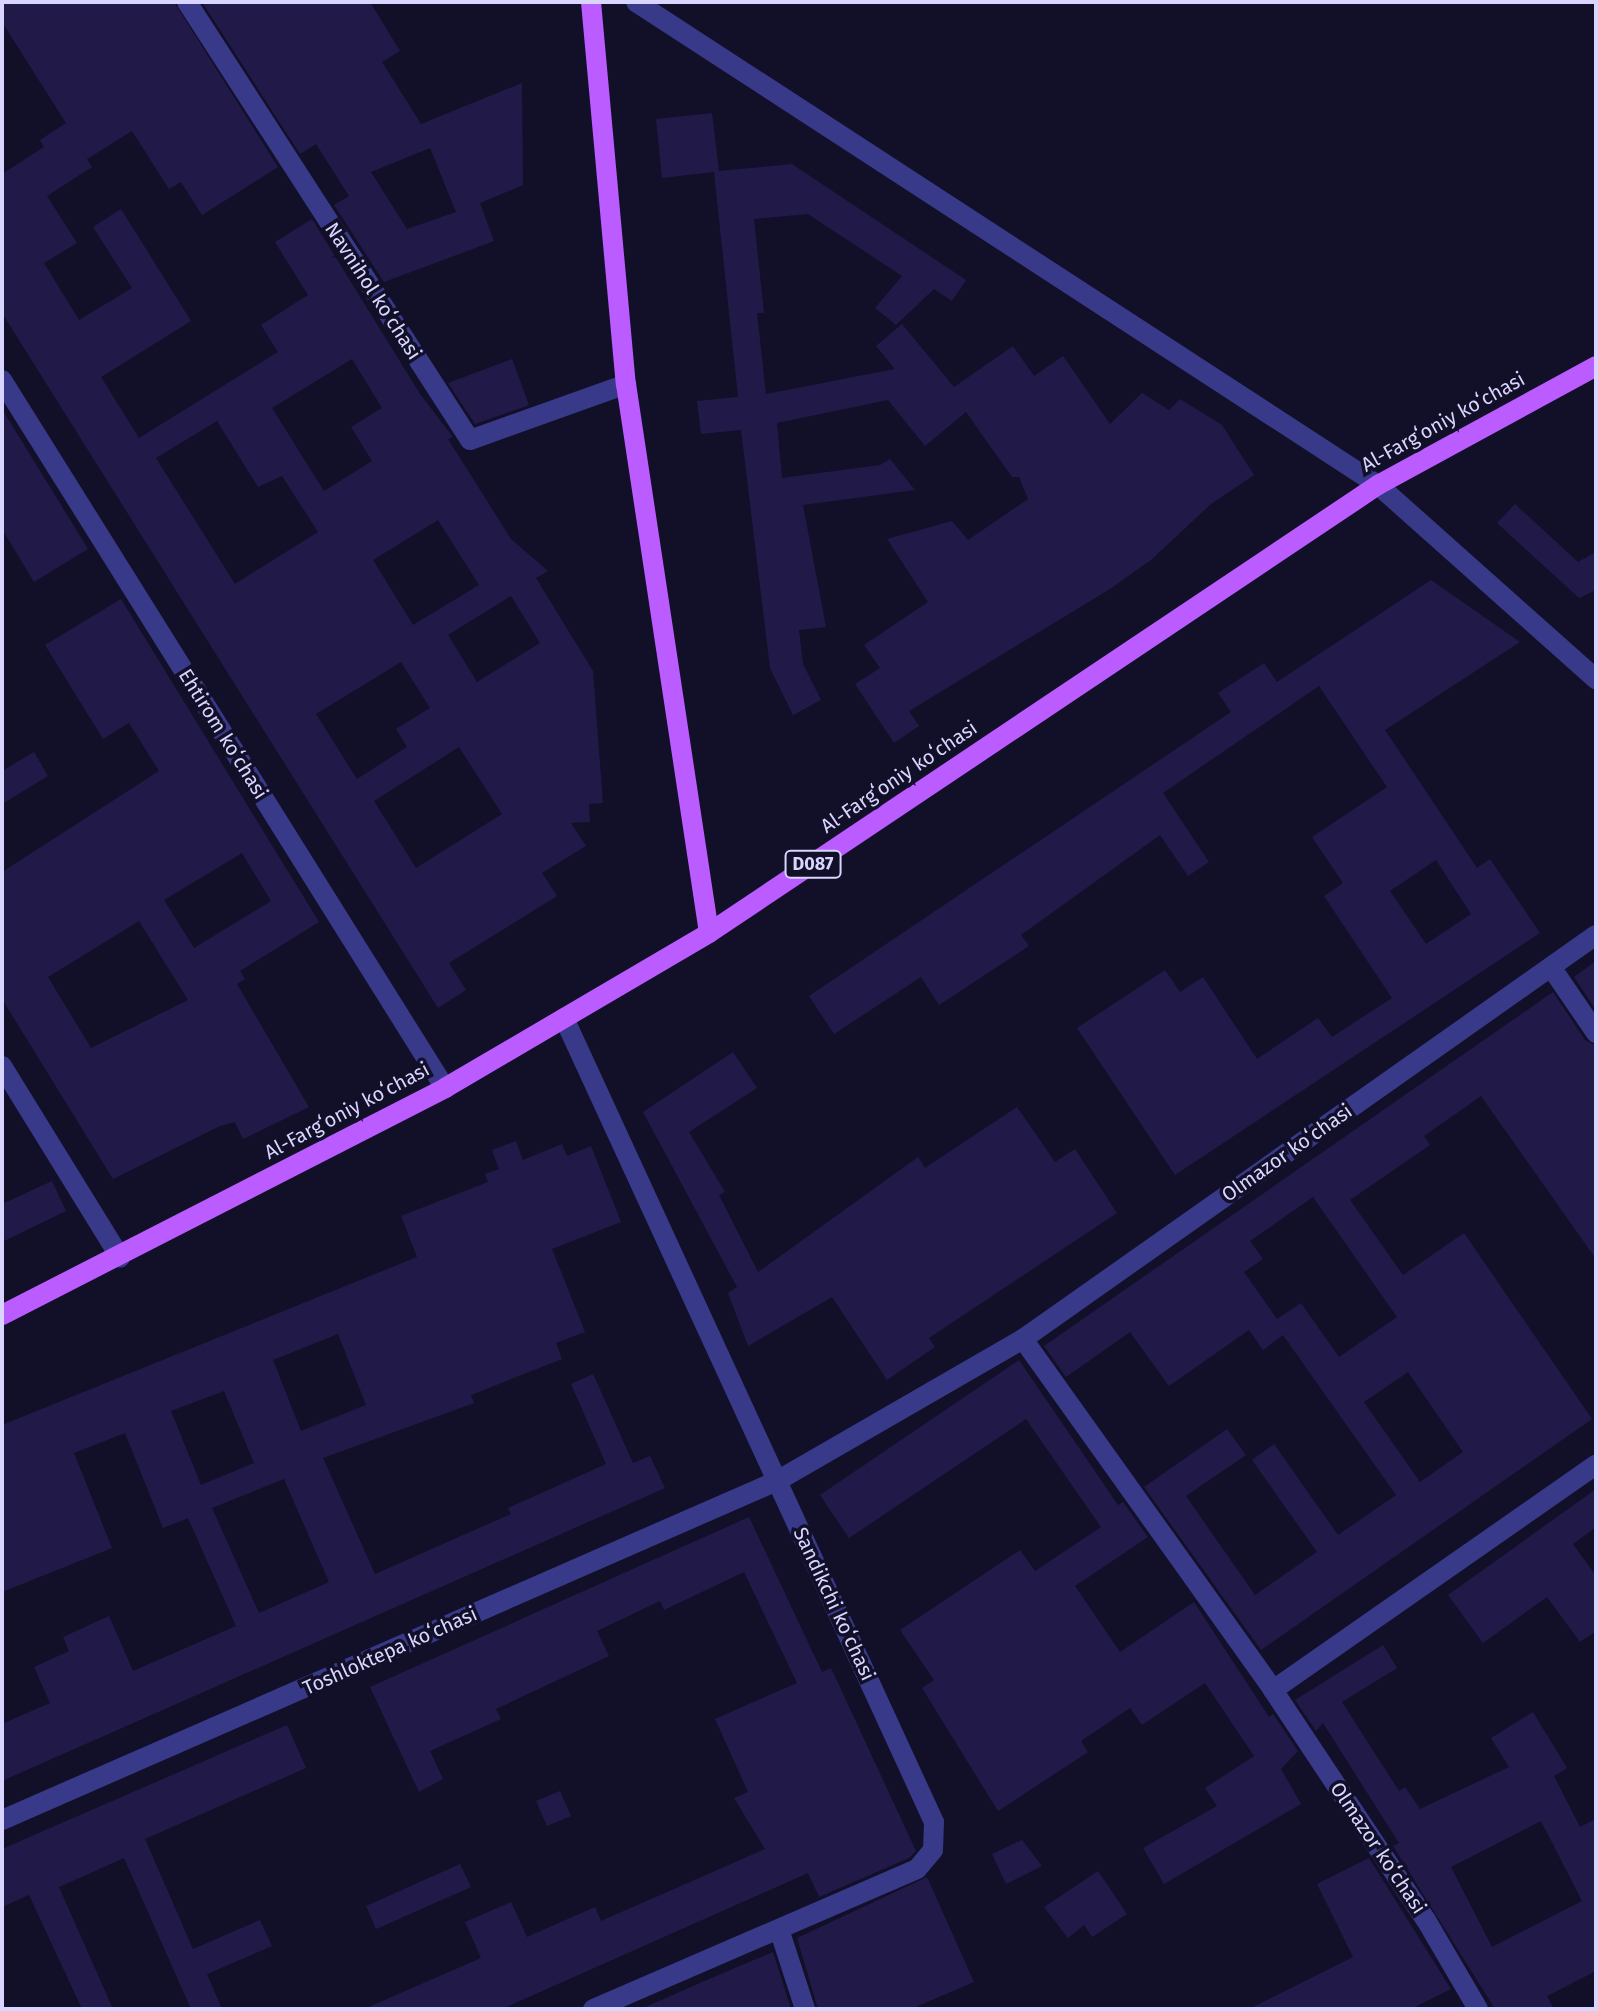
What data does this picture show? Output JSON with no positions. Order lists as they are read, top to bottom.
{
  "streets": {
    "main road": ["Al-Fargʻoniy koʻchasi", "D087"],
    "street": [
      "Navnihol koʻchasi",
      "Ehtirom koʻchasi",
      "Olmazor koʻchasi",
      "Sandikchi koʻchasi",
      "Toshloktepa koʻchasi"
    ]
  },
  "crossings": [
    ["Al-Fargʻoniy koʻchasi", "Ehtirom koʻchasi"],
    ["Al-Fargʻoniy koʻchasi", "Sandikchi koʻchasi"],
    ["Olmazor koʻchasi", "Sandikchi koʻchasi"],
    ["Olmazor koʻchasi", "Toshloktepa koʻchasi"],
    ["Sandikchi koʻchasi", "Toshloktepa koʻchasi"]
  ]
}
